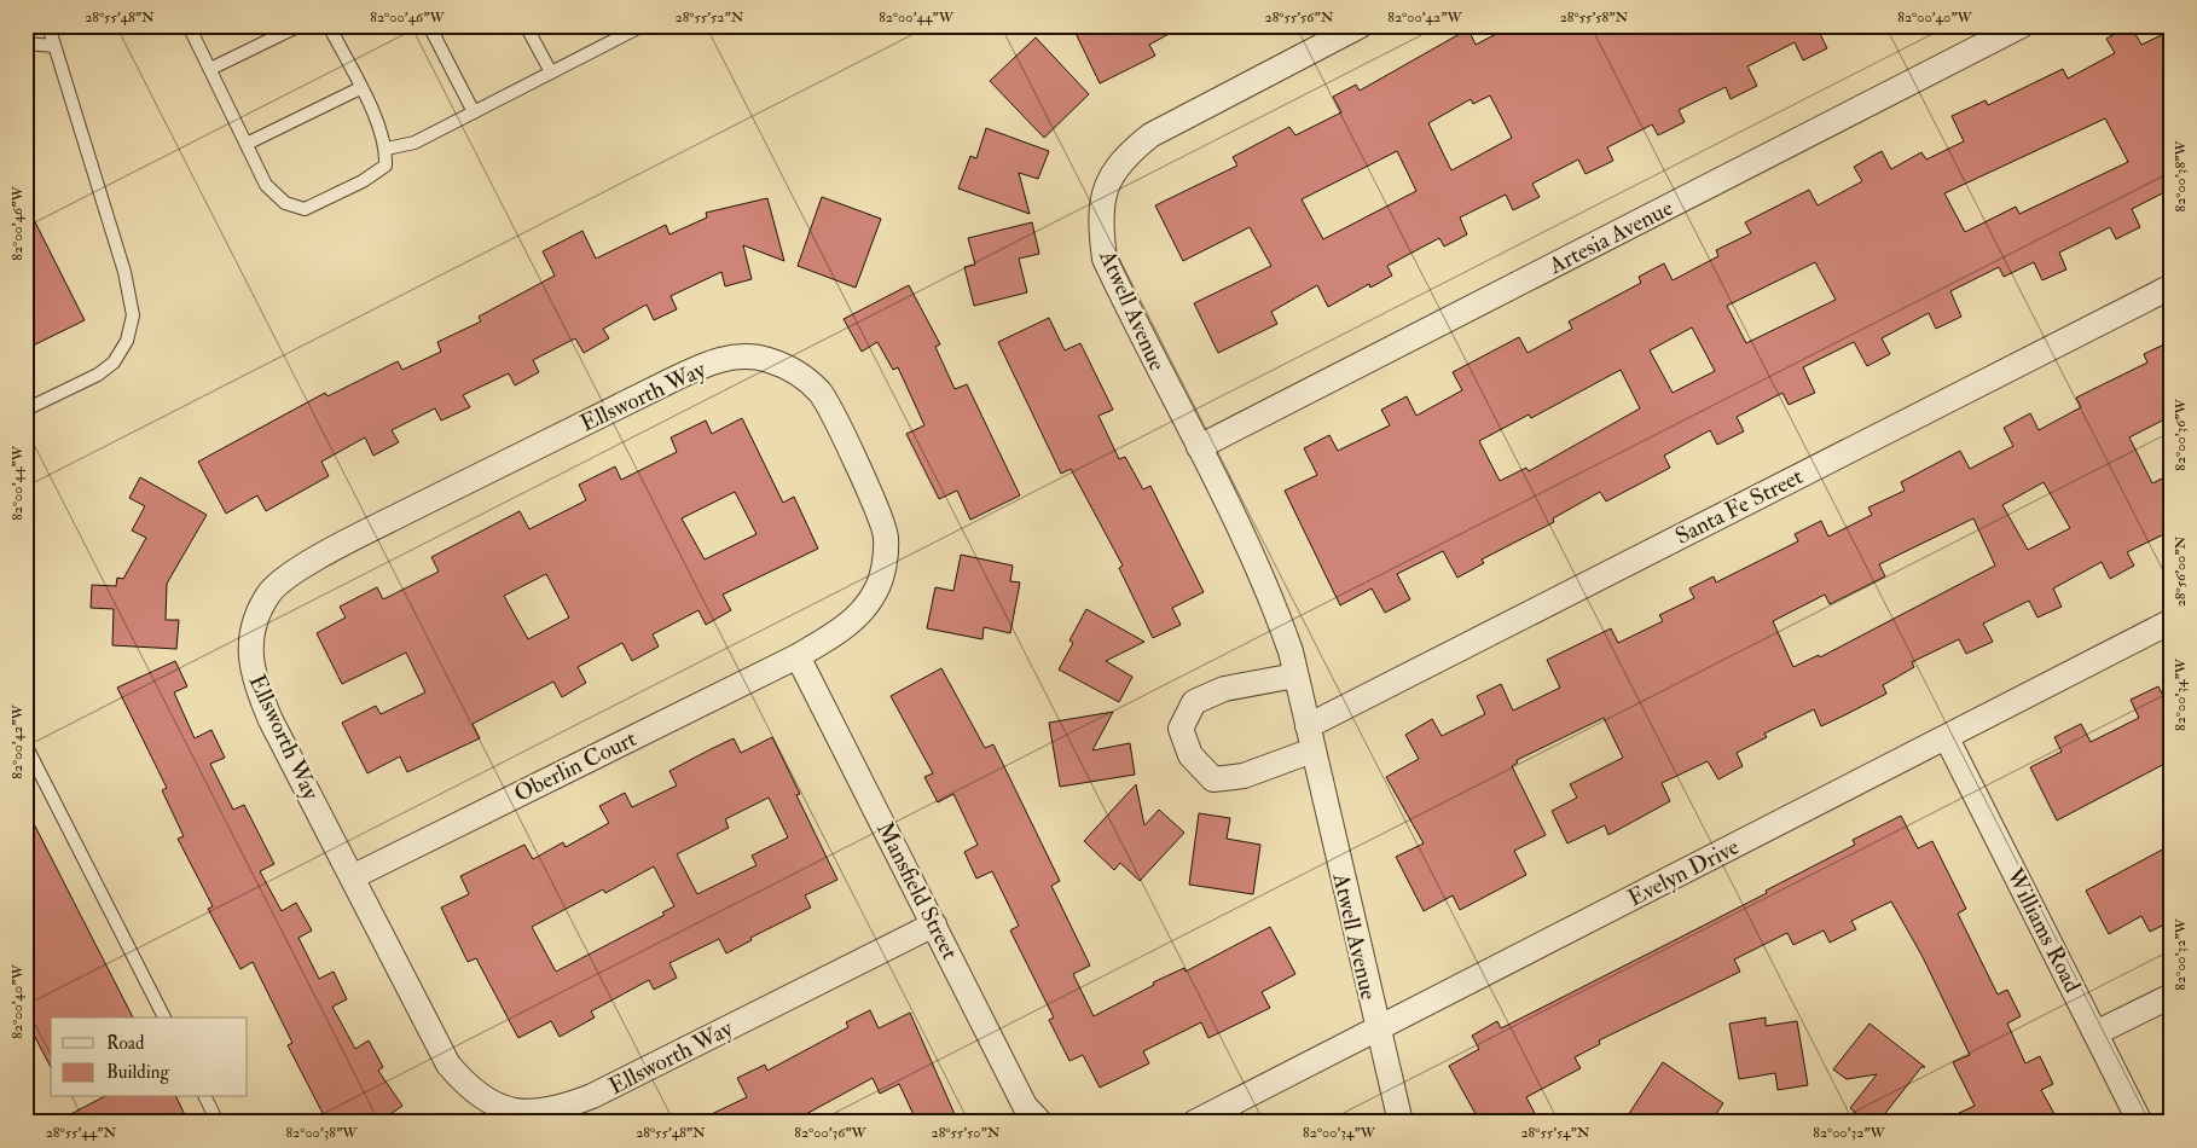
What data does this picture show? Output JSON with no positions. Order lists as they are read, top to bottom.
{
  "streets": {
    "street": [
      "Artesia Avenue",
      "Atwell Avenue",
      "Ellsworth Way",
      "Santa Fe Street",
      "Oberlin Court",
      "Evelyn Drive",
      "Mansfield Street",
      "Williams Road"
    ]
  },
  "crossings": [
    ["Artesia Avenue", "Atwell Avenue"],
    ["Atwell Avenue", "Santa Fe Street"],
    ["Atwell Avenue", "Evelyn Drive"],
    ["Ellsworth Way", "Oberlin Court"],
    ["Ellsworth Way", "Mansfield Street"],
    ["Oberlin Court", "Mansfield Street"],
    ["Evelyn Drive", "Williams Road"]
  ],
  "legend": ["Road", "Building"],
  "coordinates": [
    "28°55'48\"N",
    "82°00'46\"W",
    "28°55'52\"N",
    "82°00'44\"W",
    "28°55'56\"N",
    "82°00'42\"W",
    "28°55'58\"N",
    "82°00'40\"W",
    "82°00'38\"W",
    "82°00'36\"W",
    "28°56'00\"N",
    "82°00'34\"W",
    "82°00'32\"W",
    "28°55'44\"N",
    "28°55'50\"N",
    "28°55'54\"N"
  ]
}
